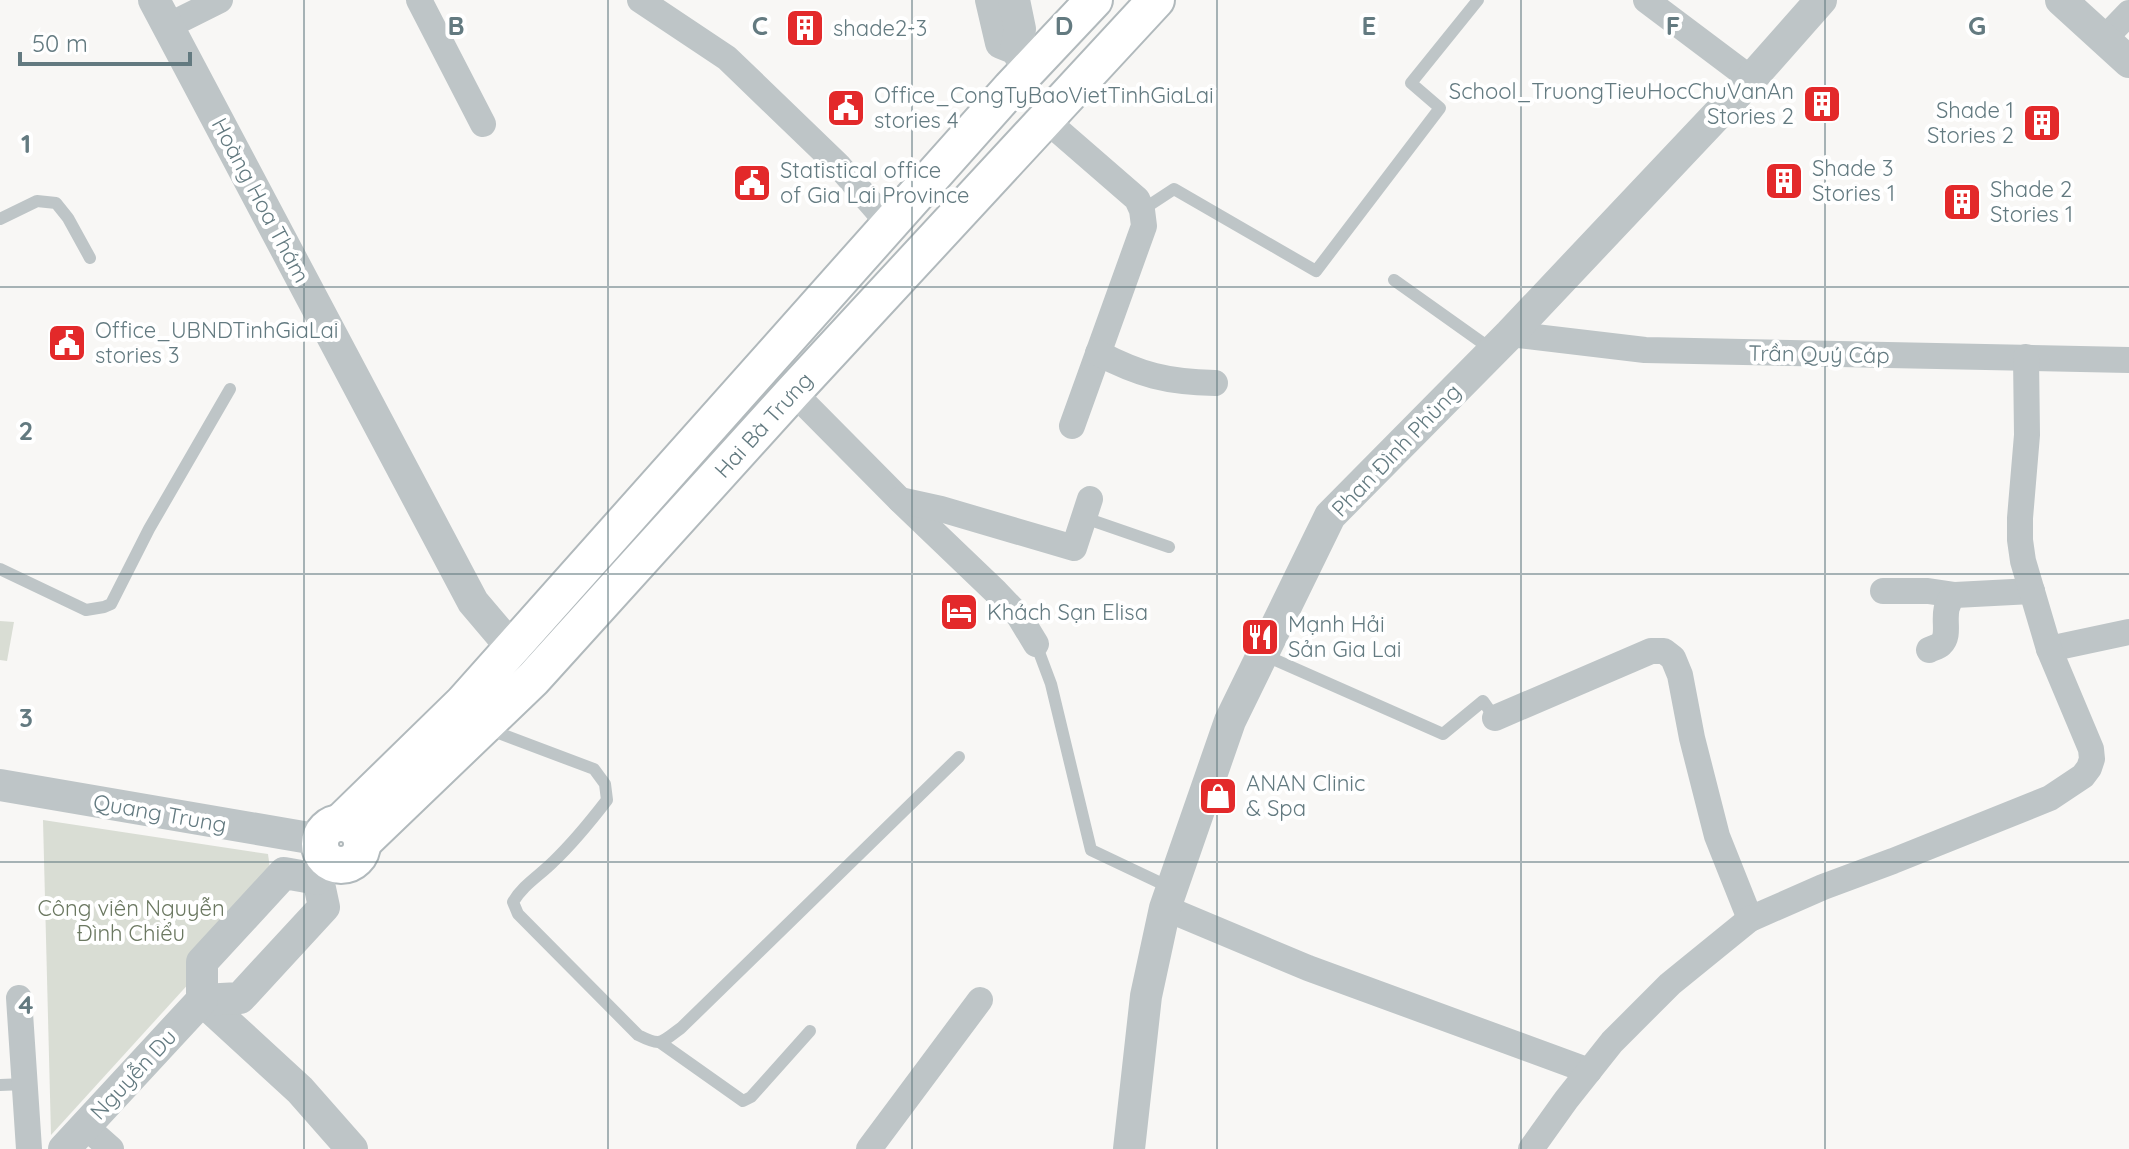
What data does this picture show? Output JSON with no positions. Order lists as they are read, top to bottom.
{
  "streets": {
    "main road": ["Hai Bà Trưng"],
    "street": [
      "Hoàng Hoa Thám",
      "Trần Quý Cáp",
      "Phan Đình Phùng",
      "Quang Trung",
      "Nguyễn Du"
    ]
  },
  "crossings": [
    ["Trần Quý Cáp", "Phan Đình Phùng"],
    ["Hai Bà Trưng", "Quang Trung"]
  ],
  "parks": ["Công viên Nguyễn Đình Chiểu"],
  "places": {
    "building": [
      "shade2-3",
      "School_TruongTieuHocChuVanAn Stories 2",
      "Shade 1 Stories 2",
      "Shade 3 Stories 1",
      "Shade 2 Stories 1"
    ],
    "public building": ["Office_CongTyBaoVietTinhGiaLai stories 4", "Statistical office of Gia Lai Province", "Office_UBNDTinhGiaLai stories 3"],
    "hotel": ["Khách Sạn Elisa"],
    "restaurant": ["Mạnh Hải Sản Gia Lai"],
    "shop": ["ANAN Clinic & Spa"]
  },
  "scale_bar": "50 m",
  "grid": {
    "columns": [
      "B",
      "C",
      "D",
      "E",
      "F",
      "G"
    ],
    "rows": [
      "1",
      "2",
      "3",
      "4"
    ]
  }
}
